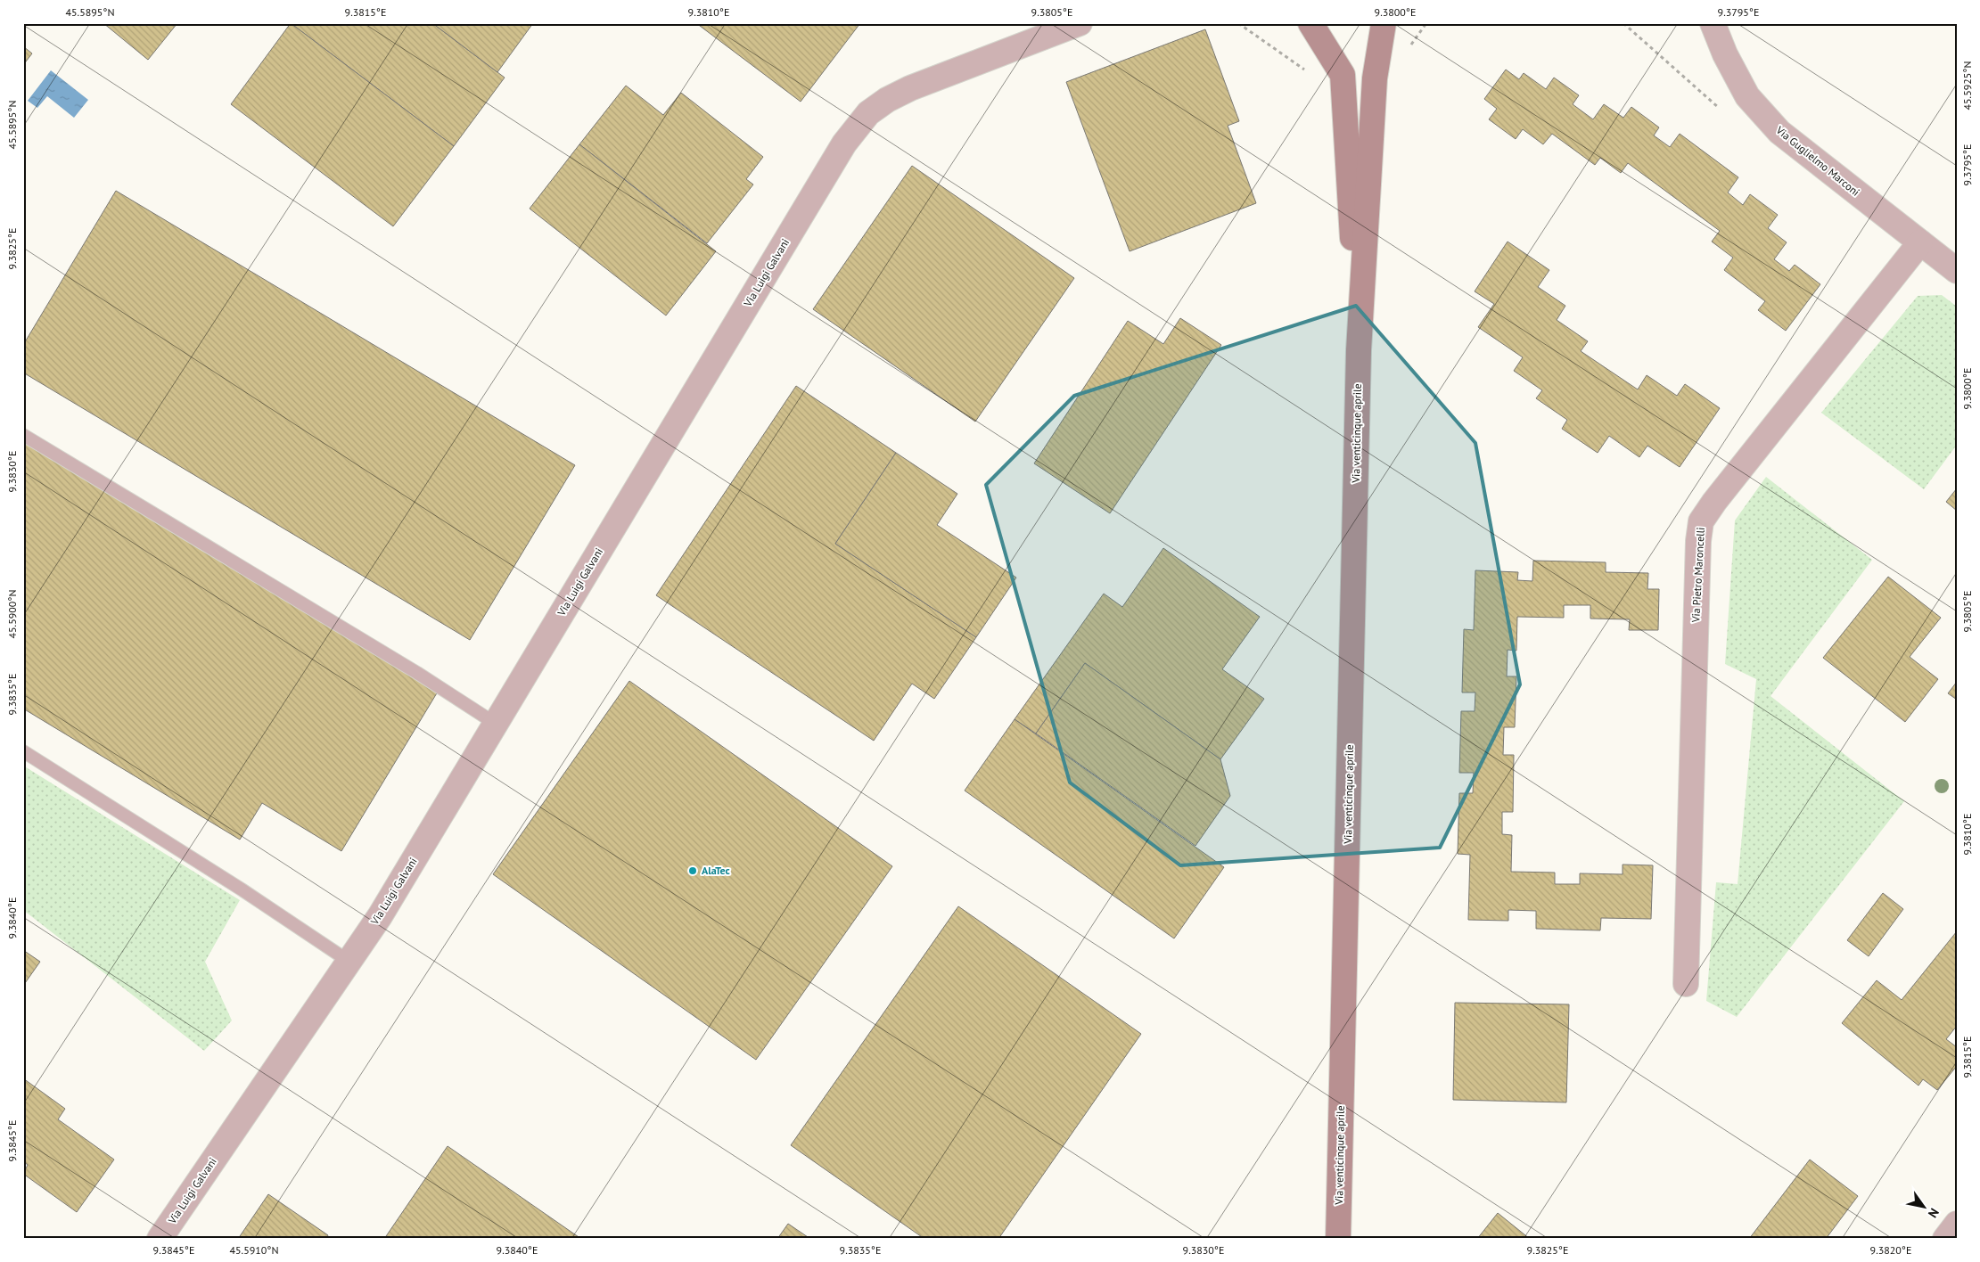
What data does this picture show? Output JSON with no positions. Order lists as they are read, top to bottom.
{
  "streets": {
    "street": [
      "Via Guglielmo Marconi",
      "Via Luigi Galvani",
      "Via venticinque aprile",
      "Via Pietro Maroncelli"
    ]
  },
  "crossings": [
    ["Via Guglielmo Marconi", "Via Pietro Maroncelli"]
  ],
  "places": ["AlaTec"],
  "north": "bottom right",
  "coordinates": [
    "45.5895°N",
    "9.3815°E",
    "9.3810°E",
    "9.3805°E",
    "9.3800°E",
    "9.3795°E",
    "45.5925°N",
    "9.3825°E",
    "9.3830°E",
    "45.5900°N",
    "9.3835°E",
    "9.3840°E",
    "9.3845°E",
    "45.5910°N",
    "9.3820°E"
  ]
}
